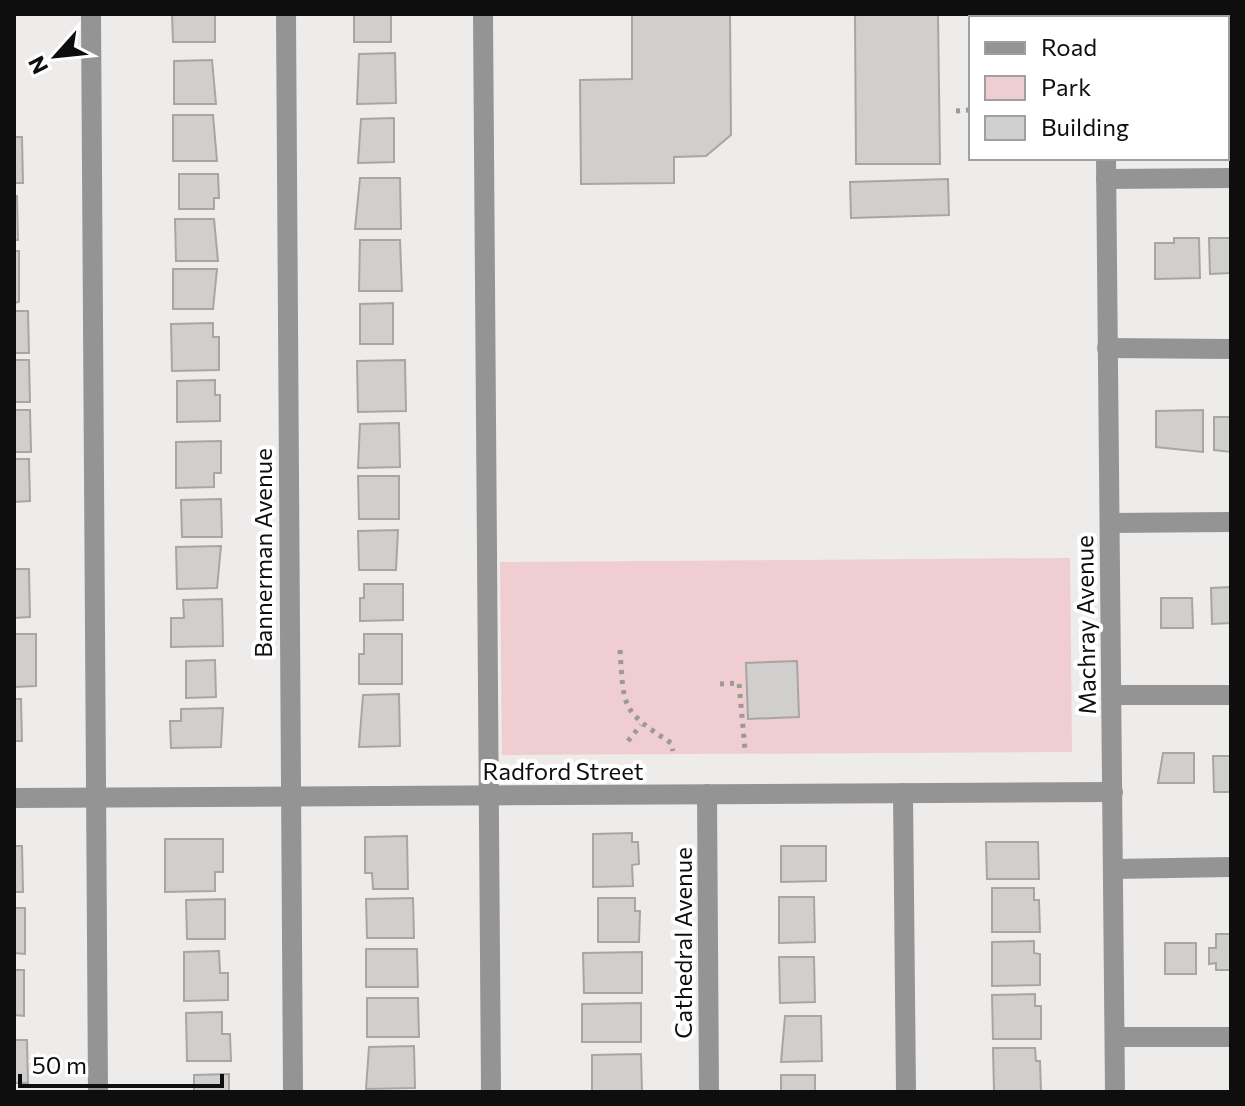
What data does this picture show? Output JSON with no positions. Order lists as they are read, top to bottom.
{
  "streets": {
    "street": [
      "Bannerman Avenue",
      "Machray Avenue",
      "Radford Street",
      "Cathedral Avenue"
    ]
  },
  "crossings": [
    ["Bannerman Avenue", "Radford Street"],
    ["Machray Avenue", "Radford Street"],
    ["Radford Street", "Cathedral Avenue"]
  ],
  "legend": ["Road", "Park", "Building"],
  "scale_bar": "50 m",
  "north": "bottom left"
}
